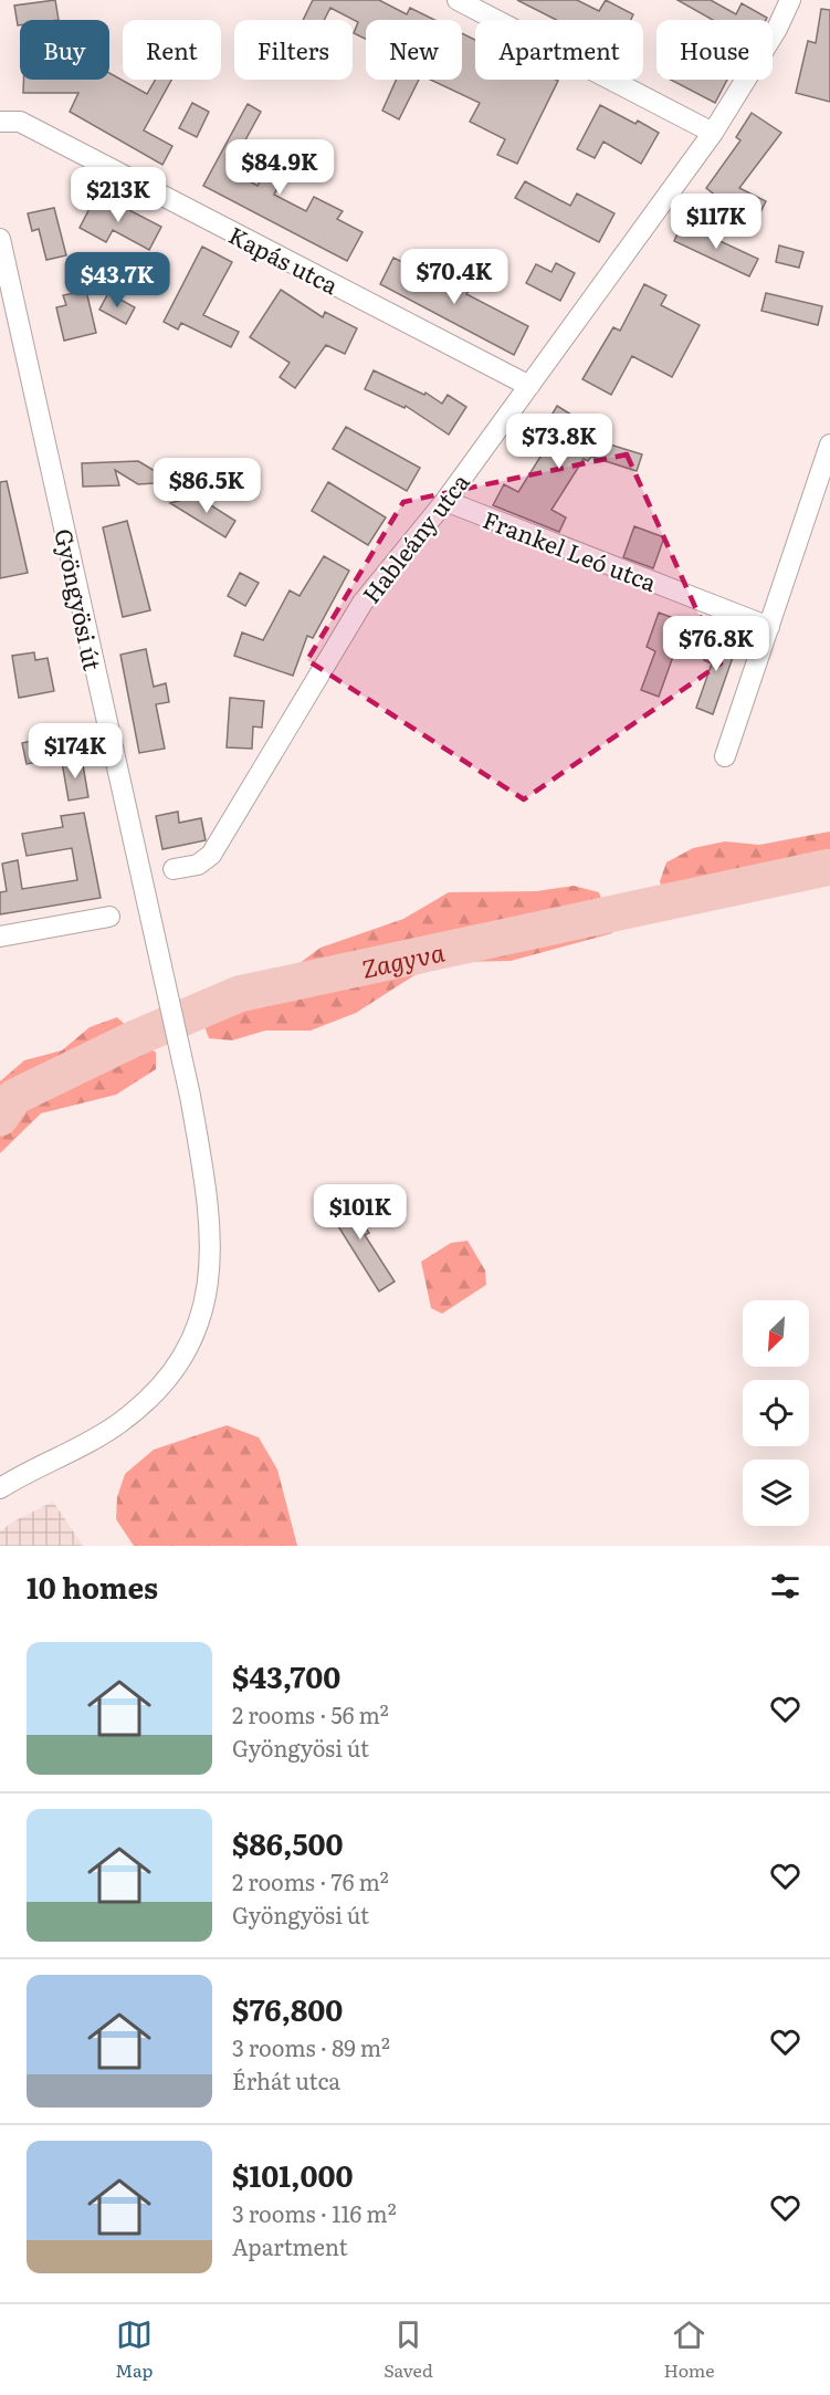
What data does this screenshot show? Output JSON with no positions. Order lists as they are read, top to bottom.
{
  "streets": {
    "street": [
      "Kapás utca",
      "Hableány utca",
      "Frankel Leó utca",
      "Gyöngyösi út"
    ]
  },
  "crossings": [
    ["Kapás utca", "Hableány utca"],
    ["Hableány utca", "Frankel Leó utca"]
  ],
  "water": ["Zagyva"],
  "north": "bottom left",
  "page": {
    "chip": [
      "Buy",
      "Rent",
      "Filters",
      "New",
      "Apartment",
      "House"
    ],
    "price": [
      "$84.9K",
      "$213K",
      "$117K",
      "$70.4K",
      "$43.7K",
      "$73.8K",
      "$86.5K",
      "$76.8K",
      "$174K",
      "$101K"
    ],
    "heading": "10 homes",
    "list": [
      {
        "name": "$43,700",
        "note": "2 rooms · 56 m² · Gyöngyösi út"
      },
      {
        "name": "$86,500",
        "note": "2 rooms · 76 m² · Gyöngyösi út"
      },
      {
        "name": "$76,800",
        "note": "3 rooms · 89 m² · Érhát utca"
      },
      {
        "name": "$101,000",
        "note": "3 rooms · 116 m² · Apartment"
      }
    ],
    "tabs": ["Map", "Saved", "Home"]
  }
}
